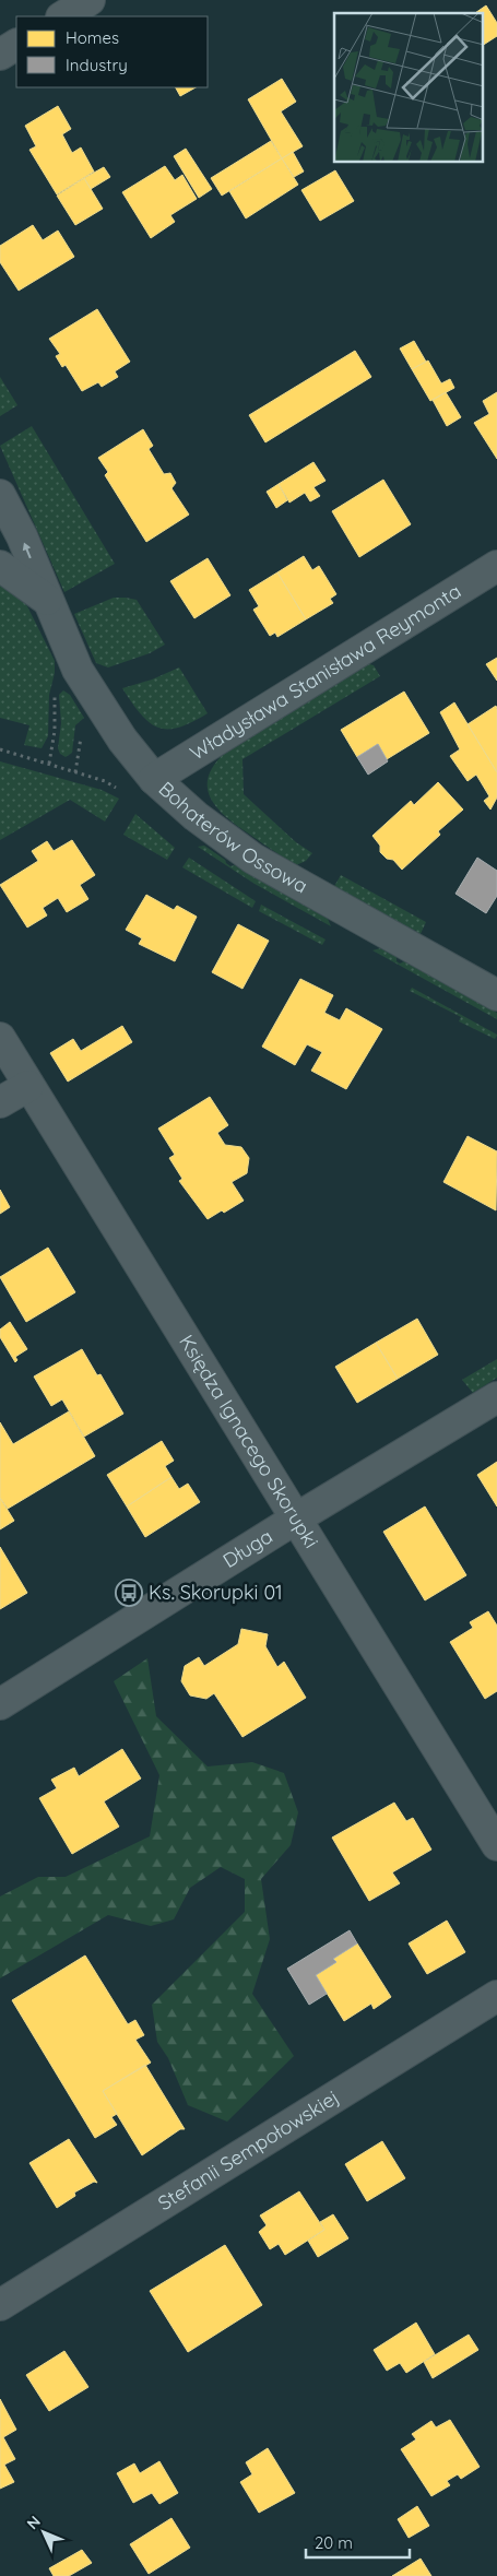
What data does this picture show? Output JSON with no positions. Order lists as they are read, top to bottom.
{
  "streets": {
    "street": [
      "Władysława Stanisława Reymonta",
      "Bohaterów Ossowa",
      "Księdza Ignacego Skorupki",
      "Długa",
      "Stefanii Sempołowskiej"
    ]
  },
  "crossings": [
    ["Władysława Stanisława Reymonta", "Bohaterów Ossowa"],
    ["Księdza Ignacego Skorupki", "Długa"]
  ],
  "places": {
    "bus stop": ["Ks. Skorupki 01"]
  },
  "legend": ["Homes", "Industry"],
  "scale_bar": "20 m",
  "north": "top left"
}
